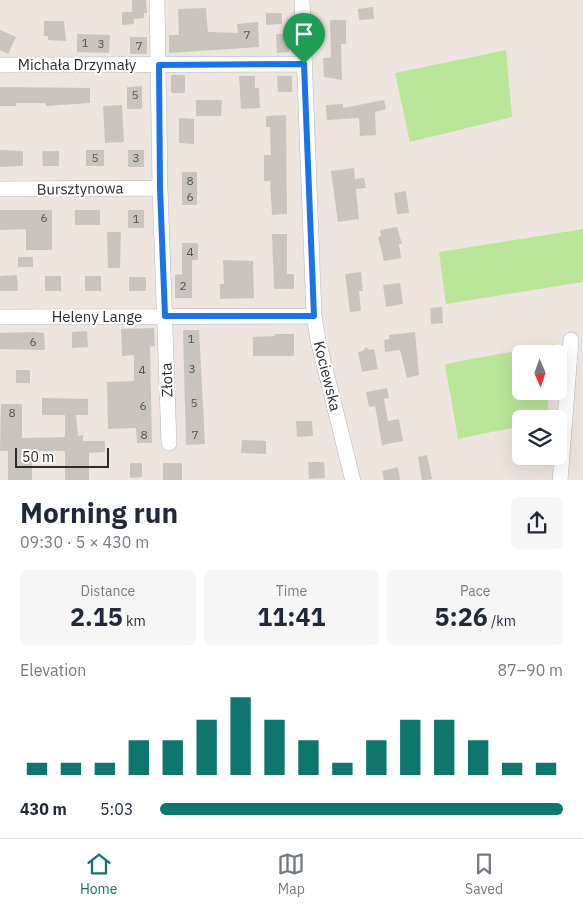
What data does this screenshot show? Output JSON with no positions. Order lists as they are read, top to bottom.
{
  "streets": {
    "street": [
      "Michała Drzymały",
      "Bursztynowa",
      "Heleny Lange",
      "Kociewska",
      "Złota"
    ]
  },
  "crossings": [
    ["Michała Drzymały", "Kociewska"],
    ["Michała Drzymały", "Złota"],
    ["Bursztynowa", "Złota"],
    ["Heleny Lange", "Kociewska"],
    ["Heleny Lange", "Złota"]
  ],
  "house_numbers": [
    "7",
    "1",
    "3",
    "7",
    "5",
    "5",
    "3",
    "8",
    "6",
    "6",
    "1",
    "4",
    "2",
    "1",
    "6",
    "3",
    "4",
    "5",
    "6",
    "8",
    "8",
    "7"
  ],
  "scale_bar": "50 m",
  "north": "bottom",
  "page": {
    "scale": "50 m",
    "heading": ["Morning run", "09:30 · 5 × 430 m"],
    "stats": [
      ["Distance", "2.15 km"],
      ["Time", "11:41"],
      ["Pace", "5:26 /km"]
    ],
    "chart": ["Elevation", "87–90 m"],
    "list": [
      {
        "name": "430 m",
        "note": "5:03"
      }
    ],
    "tabs": ["Home", "Map", "Saved"]
  }
}
